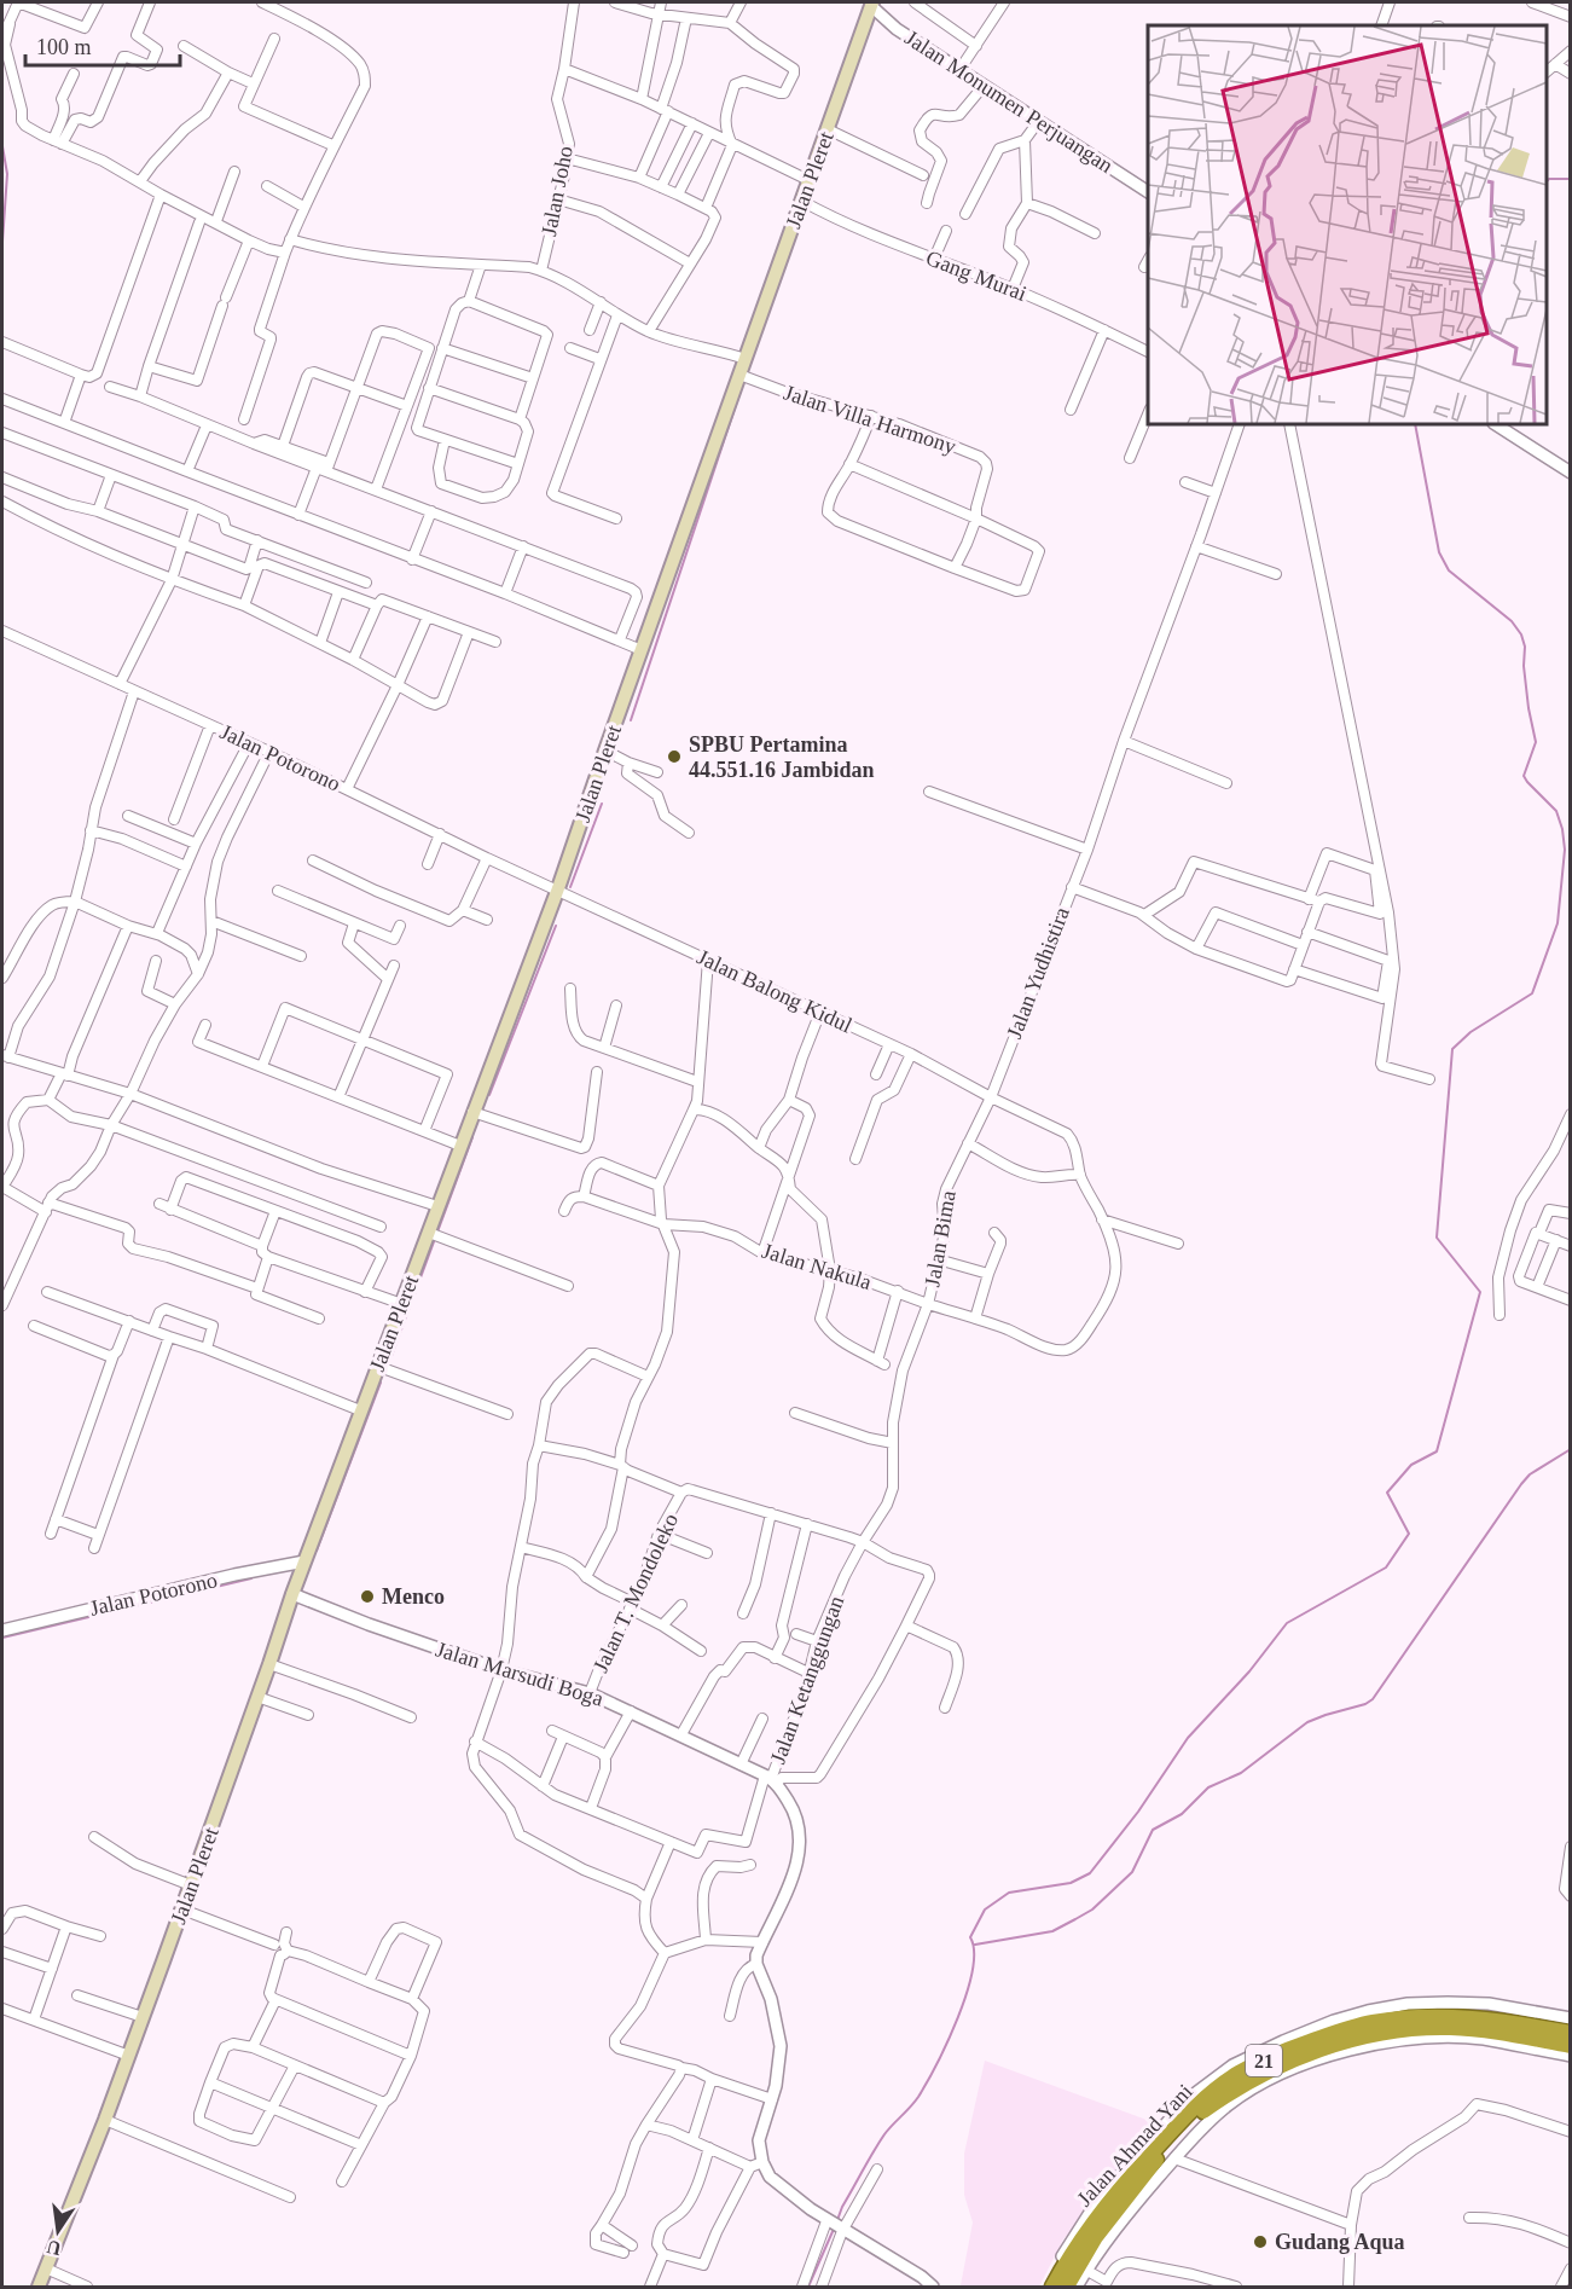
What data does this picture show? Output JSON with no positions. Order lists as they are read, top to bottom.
{
  "streets": {
    "highway": ["21", "Jalan Ahmad Yani"],
    "main road": ["Jalan Pleret"],
    "street": [
      "Jalan Monumen Perjuangan",
      "Jalan Joho",
      "Gang Murai",
      "Jalan Villa Harmony",
      "Jalan Potorono",
      "Jalan Yudhistira",
      "Jalan Balong Kidul",
      "Jalan Bima",
      "Jalan Nakula",
      "Jalan T. Mondoleko",
      "Jalan Marsudi Boga",
      "Jalan Ketanggungan"
    ]
  },
  "crossings": [
    ["Jalan Monumen Perjuangan", "Jalan Pleret"],
    ["Jalan Pleret", "Gang Murai"],
    ["Jalan Pleret", "Jalan Villa Harmony"],
    ["Jalan Pleret", "Jalan Potorono"],
    ["Jalan Pleret", "Jalan Balong Kidul"],
    ["Jalan Pleret", "Jalan Marsudi Boga"],
    ["Jalan Potorono", "Jalan Balong Kidul"],
    ["Jalan Yudhistira", "Jalan Balong Kidul"],
    ["Jalan Yudhistira", "Jalan Bima"],
    ["Jalan Balong Kidul", "Jalan Bima"],
    ["Jalan Balong Kidul", "Jalan Nakula"],
    ["Jalan Bima", "Jalan Nakula"],
    ["Jalan Bima", "Jalan Ketanggungan"],
    ["Jalan T. Mondoleko", "Jalan Marsudi Boga"],
    ["Jalan Marsudi Boga", "Jalan Ketanggungan"]
  ],
  "places": ["SPBU Pertamina 44.551.16 Jambidan", "Menco", "Gudang Aqua"],
  "scale_bar": "100 m",
  "north": "bottom"
}
